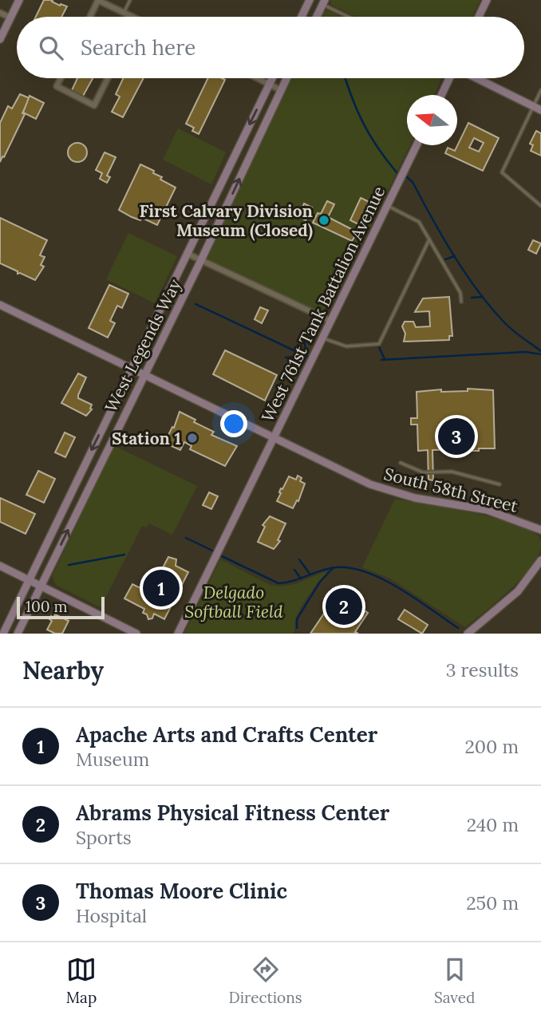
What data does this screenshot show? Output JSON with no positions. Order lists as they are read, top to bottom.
{
  "streets": {
    "street": ["West 761st Tank Battalion Avenue", "West Legends Way", "South 58th Street"]
  },
  "crossings": [
    ["West 761st Tank Battalion Avenue", "South 58th Street"],
    ["West Legends Way", "South 58th Street"]
  ],
  "parks": ["Delgado Softball Field"],
  "places": ["First Calvary Division Museum (Closed)", "Station 1"],
  "scale_bar": "100 m",
  "north": "left",
  "page": {
    "search": "Search here",
    "pins": ["3", "1", "2"],
    "scale": "100 m",
    "heading": ["Nearby", "3 results"],
    "list": [
      {
        "mark": "1",
        "name": "Apache Arts and Crafts Center",
        "note": "Museum",
        "value": "200 m"
      },
      {
        "mark": "2",
        "name": "Abrams Physical Fitness Center",
        "note": "Sports",
        "value": "240 m"
      },
      {
        "mark": "3",
        "name": "Thomas Moore Clinic",
        "note": "Hospital",
        "value": "250 m"
      }
    ],
    "nav": ["Map", "Directions", "Saved"]
  }
}
